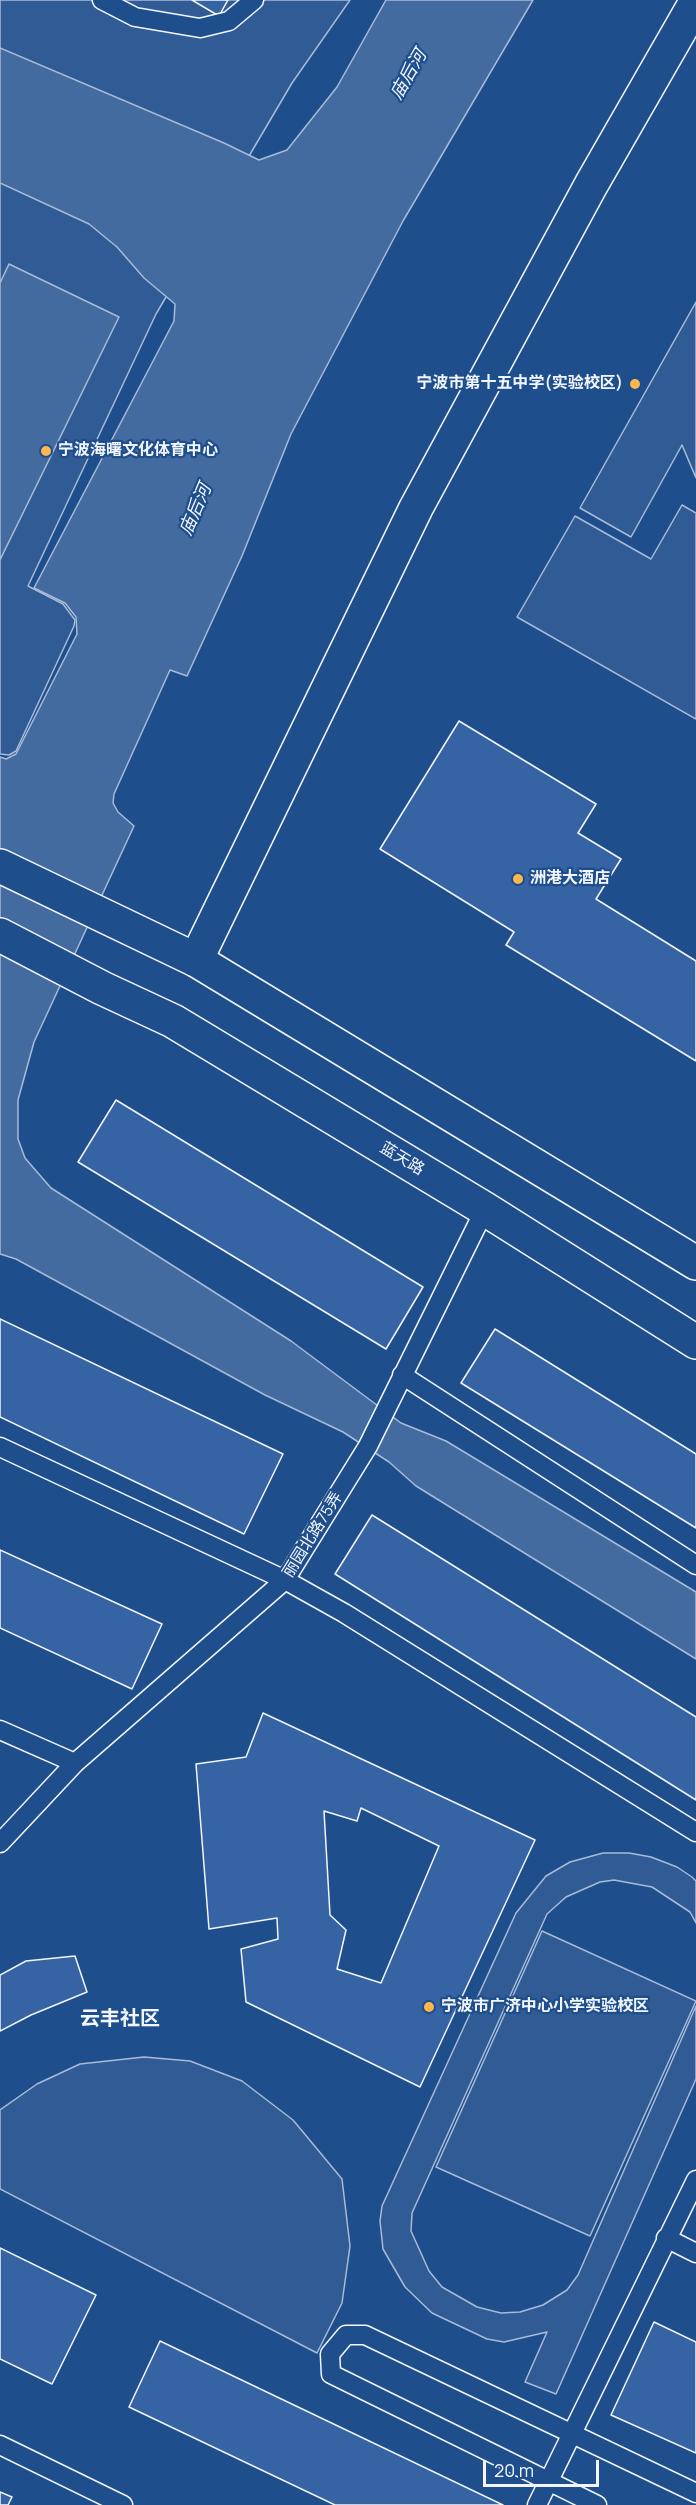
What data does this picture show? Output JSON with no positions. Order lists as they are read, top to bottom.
{
  "streets": {
    "street": ["蓝天路"],
    "lane": ["丽园北路75弄"]
  },
  "crossings": [
    ["蓝天路", "丽园北路75弄"]
  ],
  "districts": ["云丰社区"],
  "water": ["庙后河"],
  "places": [
    "宁波市第十五中学(实验校区)",
    "宁波海曙文化体育中心",
    "洲港大酒店",
    "宁波市广济中心小学实验校区"
  ],
  "scale_bar": "20 m"
}
